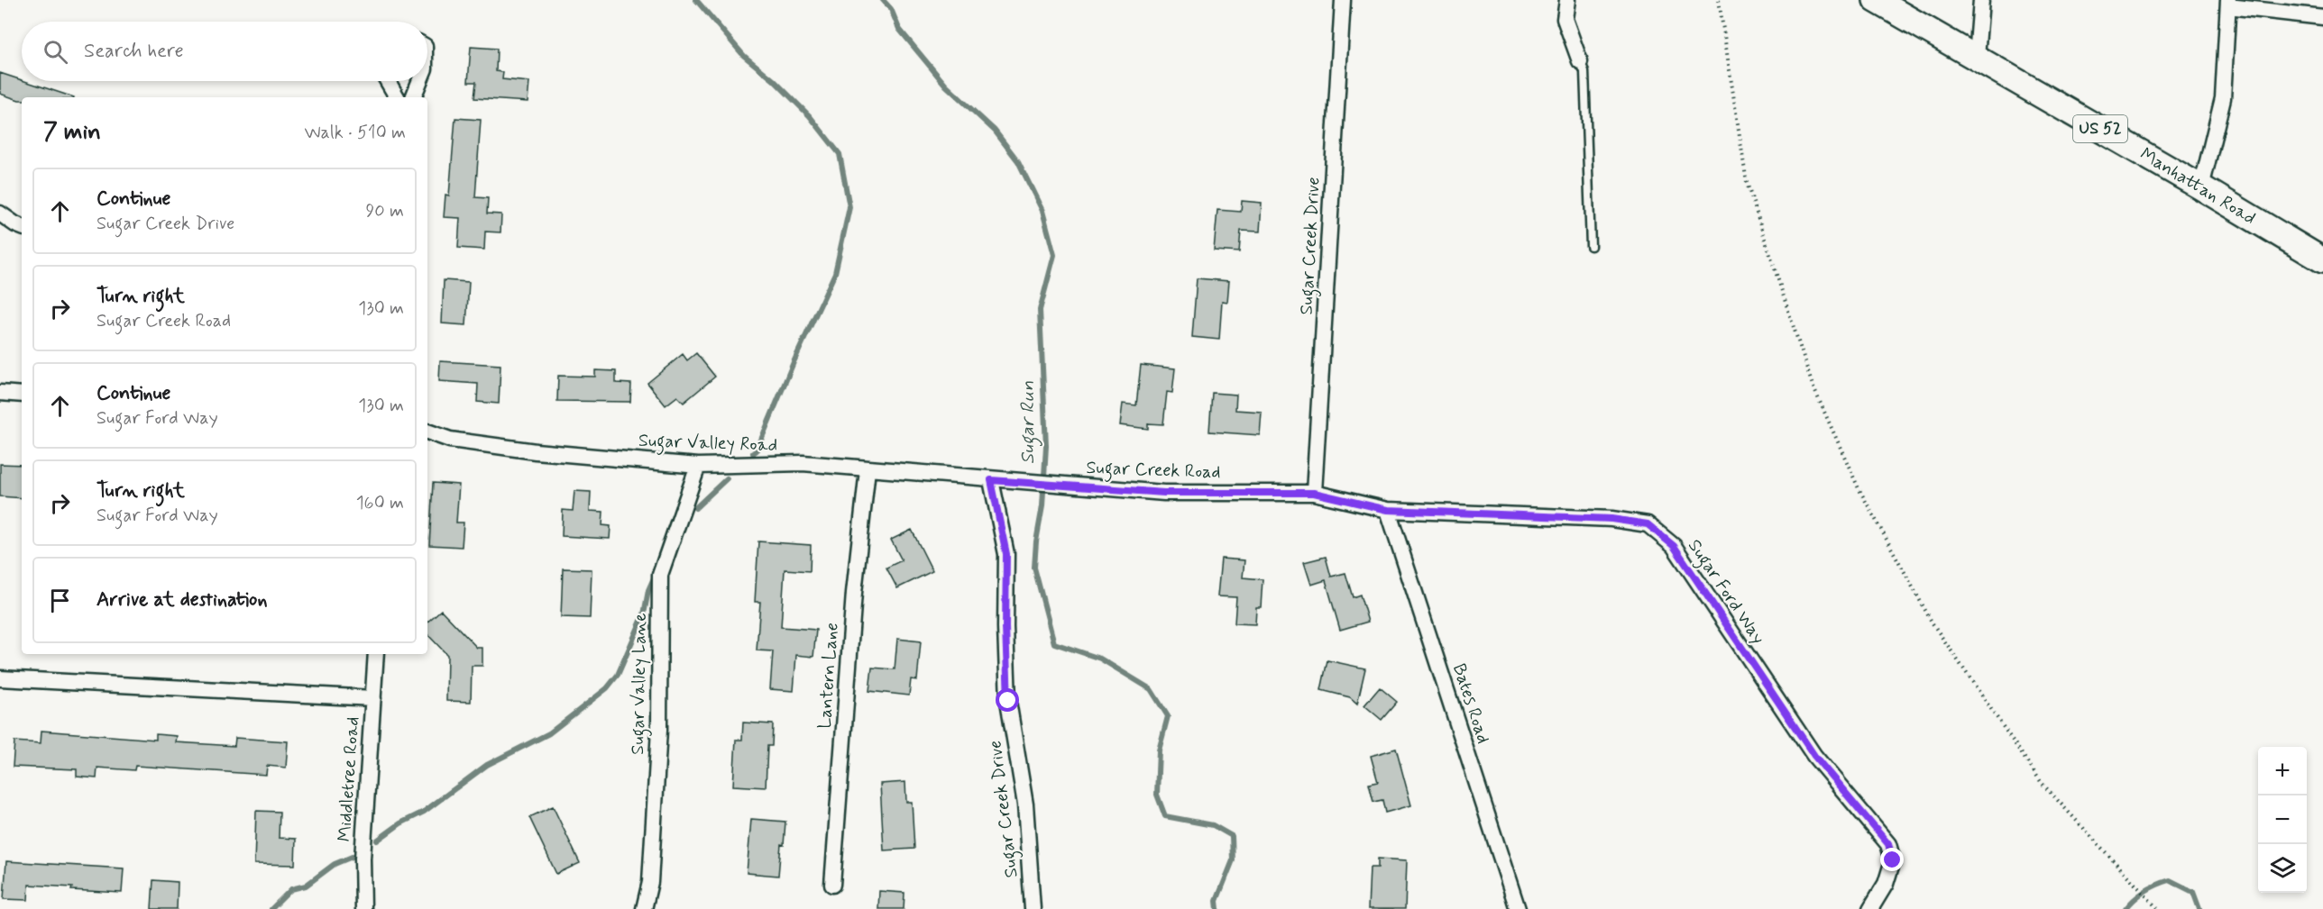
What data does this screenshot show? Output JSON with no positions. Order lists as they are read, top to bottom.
{
  "streets": {
    "main road": ["US 52", "Manhattan Road"],
    "street": [
      "Sugar Creek Drive",
      "Sugar Valley Road",
      "Sugar Creek Road",
      "Sugar Ford Way",
      "Lantern Lane",
      "Sugar Valley Lane",
      "Bates Road",
      "Middletree Road"
    ]
  },
  "crossings": [
    ["Sugar Creek Drive", "Sugar Valley Road"],
    ["Sugar Creek Drive", "Sugar Creek Road"],
    ["Sugar Creek Drive", "Sugar Ford Way"],
    ["Sugar Valley Road", "Sugar Creek Road"],
    ["Sugar Valley Road", "Lantern Lane"],
    ["Sugar Valley Road", "Sugar Valley Lane"],
    ["Sugar Creek Road", "Sugar Ford Way"],
    ["Sugar Ford Way", "Bates Road"]
  ],
  "water": ["Sugar Run"],
  "page": {
    "search": "Search here",
    "heading": ["7 min", "Walk · 510 m"],
    "list": [
      ["Continue", "Sugar Creek Drive", "90 m"],
      ["Turn right", "Sugar Creek Road", "130 m"],
      ["Continue", "Sugar Ford Way", "130 m"],
      ["Turn right", "Sugar Ford Way", "160 m"],
      "Arrive at destination"
    ],
    "map_buttons": ["+", "−"]
  }
}
